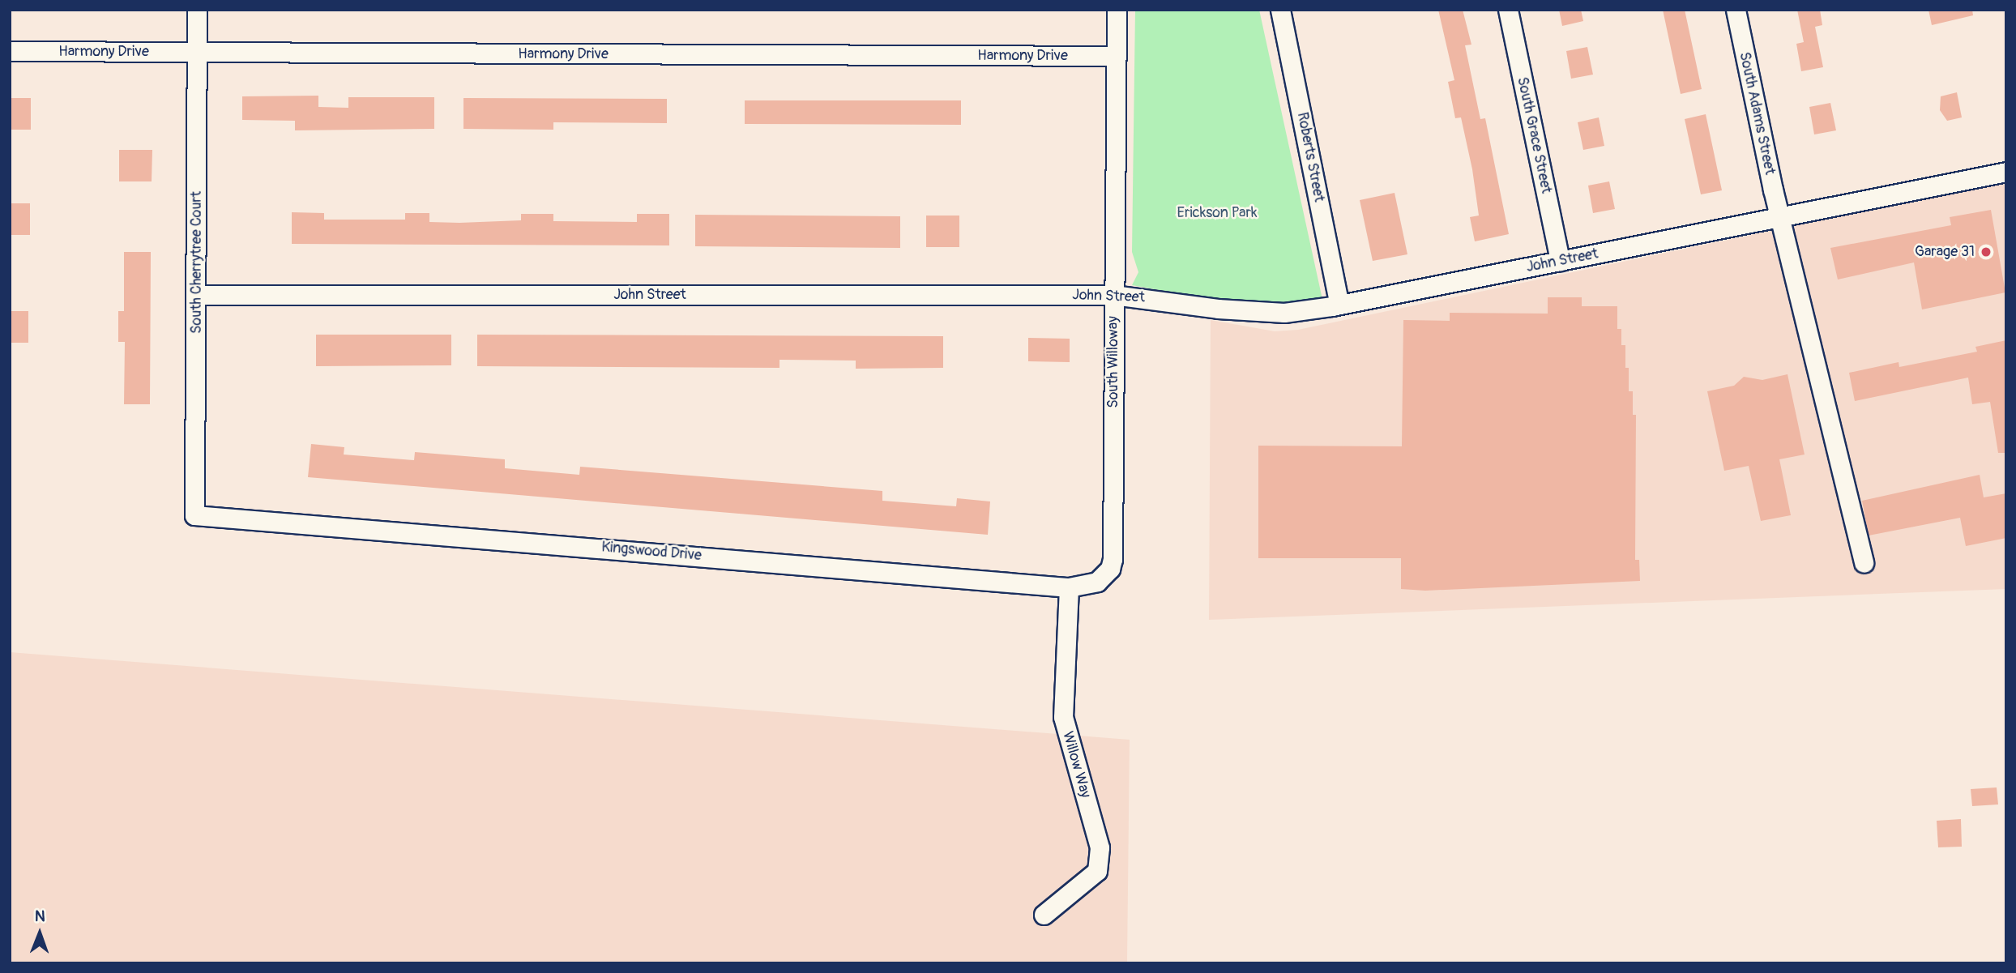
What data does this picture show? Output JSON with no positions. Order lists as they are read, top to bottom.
{
  "streets": {
    "street": [
      "Harmony Drive",
      "South Adams Street",
      "South Grace Street",
      "Roberts Street",
      "John Street",
      "South Cherrytree Court",
      "South Willoway",
      "Kingswood Drive",
      "Willow Way"
    ]
  },
  "crossings": [
    ["Harmony Drive", "South Cherrytree Court"],
    ["Harmony Drive", "South Willoway"],
    ["South Adams Street", "John Street"],
    ["South Grace Street", "John Street"],
    ["Roberts Street", "John Street"],
    ["John Street", "South Cherrytree Court"],
    ["John Street", "South Willoway"],
    ["South Cherrytree Court", "Kingswood Drive"],
    ["South Willoway", "Kingswood Drive"],
    ["Kingswood Drive", "Willow Way"]
  ],
  "parks": ["Erickson Park"],
  "places": ["Garage 31"],
  "north": "top"
}
